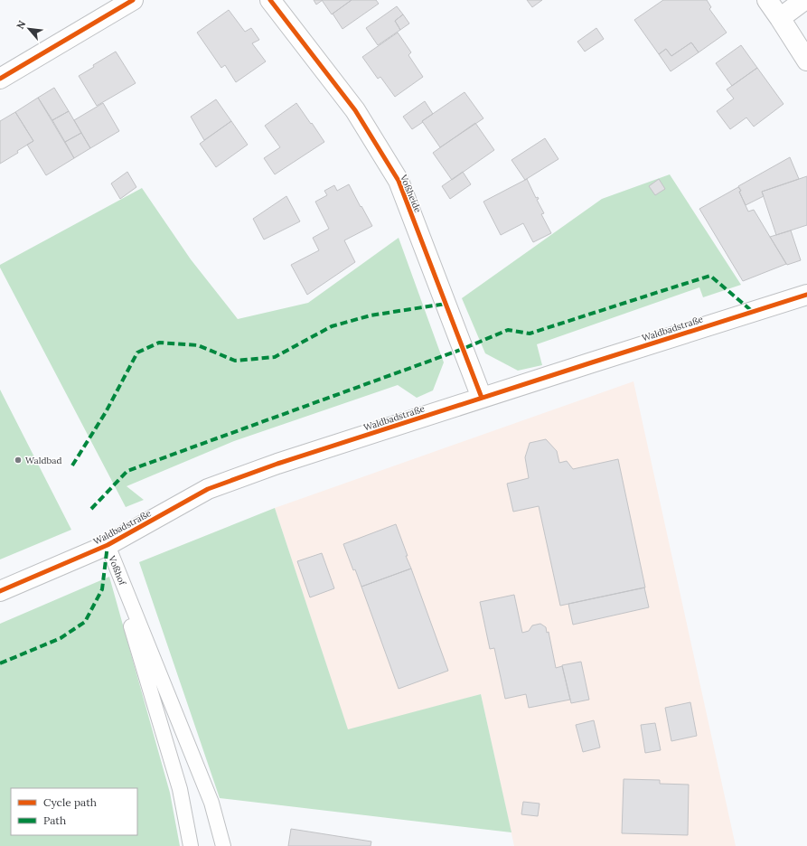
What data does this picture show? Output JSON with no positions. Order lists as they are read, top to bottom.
{
  "streets": {
    "street": ["Voßheide", "Waldbadstraße"],
    "lane": ["Voßhof"]
  },
  "crossings": [
    ["Voßheide", "Waldbadstraße"],
    ["Waldbadstraße", "Voßhof"]
  ],
  "places": ["Waldbad"],
  "legend": ["Cycle path", "Path"],
  "north": "top left"
}
